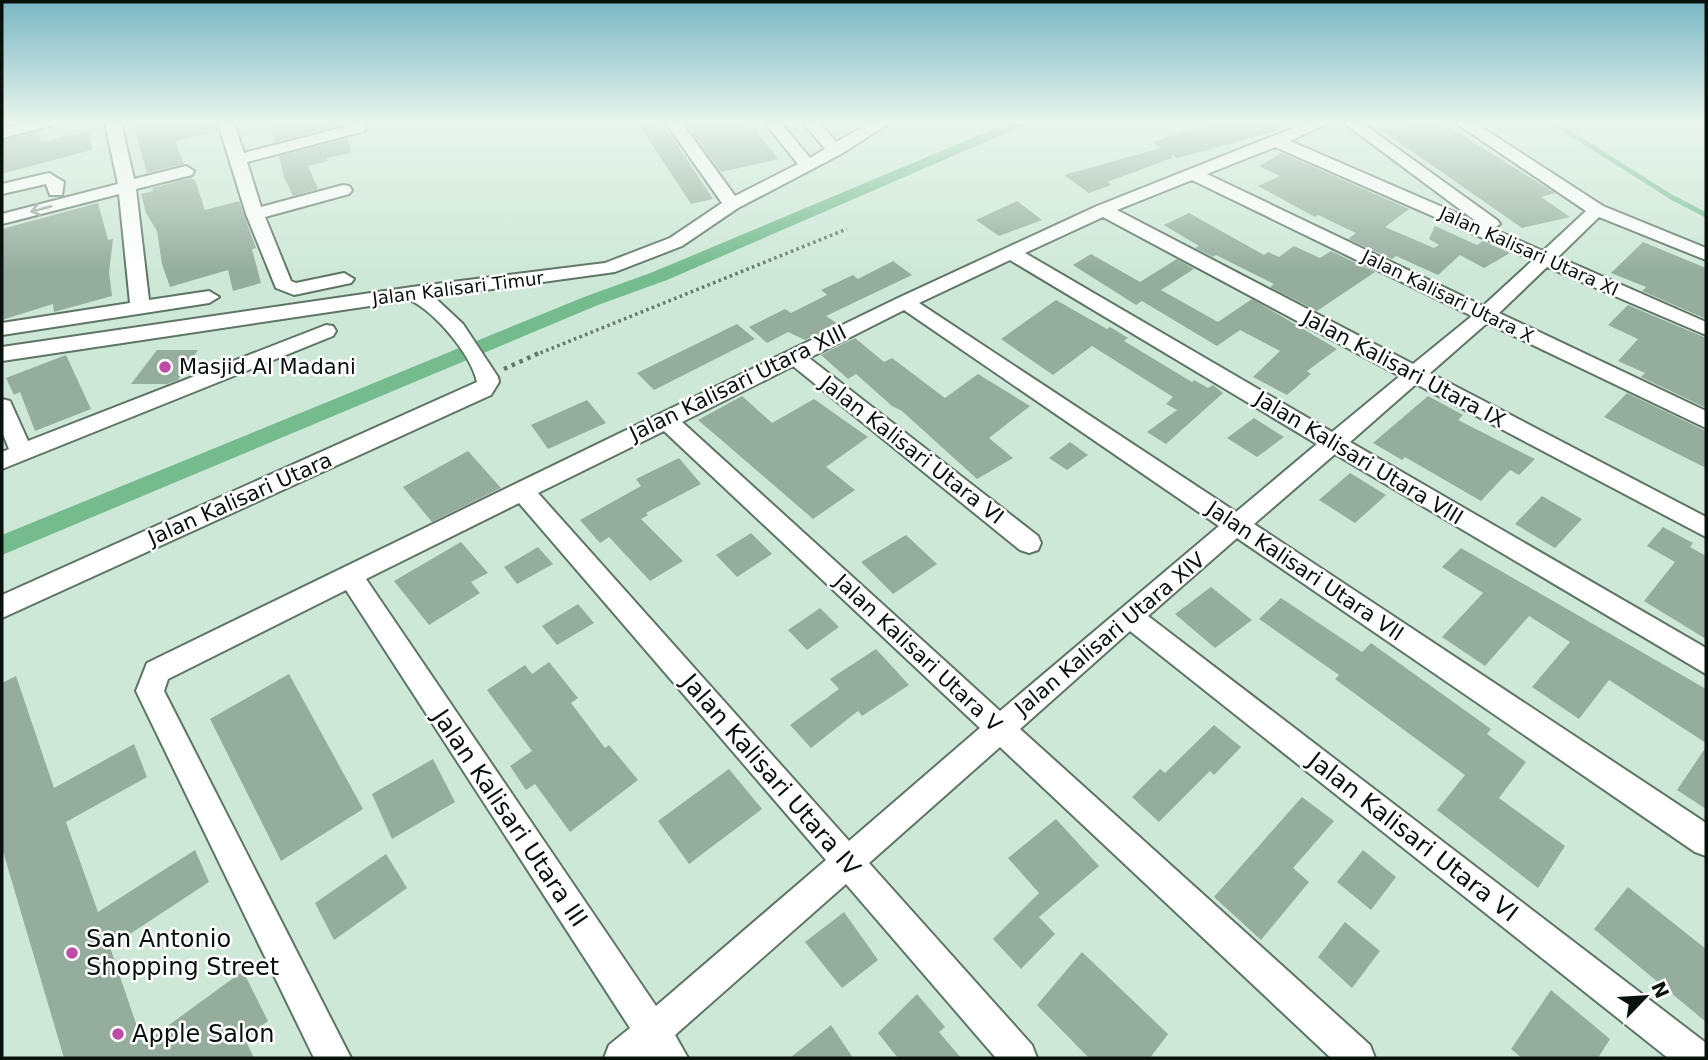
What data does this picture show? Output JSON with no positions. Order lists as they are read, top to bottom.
{
  "streets": {
    "street": [
      "Jalan Kalisari Utara XI",
      "Jalan Kalisari Timur",
      "Jalan Kalisari Utara X",
      "Jalan Kalisari Utara IX",
      "Jalan Kalisari Utara XIII",
      "Jalan Kalisari Utara VI",
      "Jalan Kalisari Utara VIII",
      "Jalan Kalisari Utara",
      "Jalan Kalisari Utara VII",
      "Jalan Kalisari Utara XIV",
      "Jalan Kalisari Utara V",
      "Jalan Kalisari Utara IV",
      "Jalan Kalisari Utara III"
    ]
  },
  "crossings": [
    ["Jalan Kalisari Utara XI", "Jalan Kalisari Utara XIV"],
    ["Jalan Kalisari Utara X", "Jalan Kalisari Utara XIII"],
    ["Jalan Kalisari Utara X", "Jalan Kalisari Utara XIV"],
    ["Jalan Kalisari Utara IX", "Jalan Kalisari Utara XIII"],
    ["Jalan Kalisari Utara IX", "Jalan Kalisari Utara XIV"],
    ["Jalan Kalisari Utara XIII", "Jalan Kalisari Utara VI"],
    ["Jalan Kalisari Utara XIII", "Jalan Kalisari Utara VIII"],
    ["Jalan Kalisari Utara XIII", "Jalan Kalisari Utara VII"],
    ["Jalan Kalisari Utara XIII", "Jalan Kalisari Utara V"],
    ["Jalan Kalisari Utara XIII", "Jalan Kalisari Utara IV"],
    ["Jalan Kalisari Utara XIII", "Jalan Kalisari Utara III"],
    ["Jalan Kalisari Utara VI", "Jalan Kalisari Utara XIV"],
    ["Jalan Kalisari Utara VIII", "Jalan Kalisari Utara XIV"],
    ["Jalan Kalisari Utara VII", "Jalan Kalisari Utara XIV"],
    ["Jalan Kalisari Utara XIV", "Jalan Kalisari Utara V"],
    ["Jalan Kalisari Utara XIV", "Jalan Kalisari Utara IV"],
    ["Jalan Kalisari Utara XIV", "Jalan Kalisari Utara III"]
  ],
  "places": ["Masjid Al Madani", "San Antonio Shopping Street", "Apple Salon"],
  "north": "top right"
}
